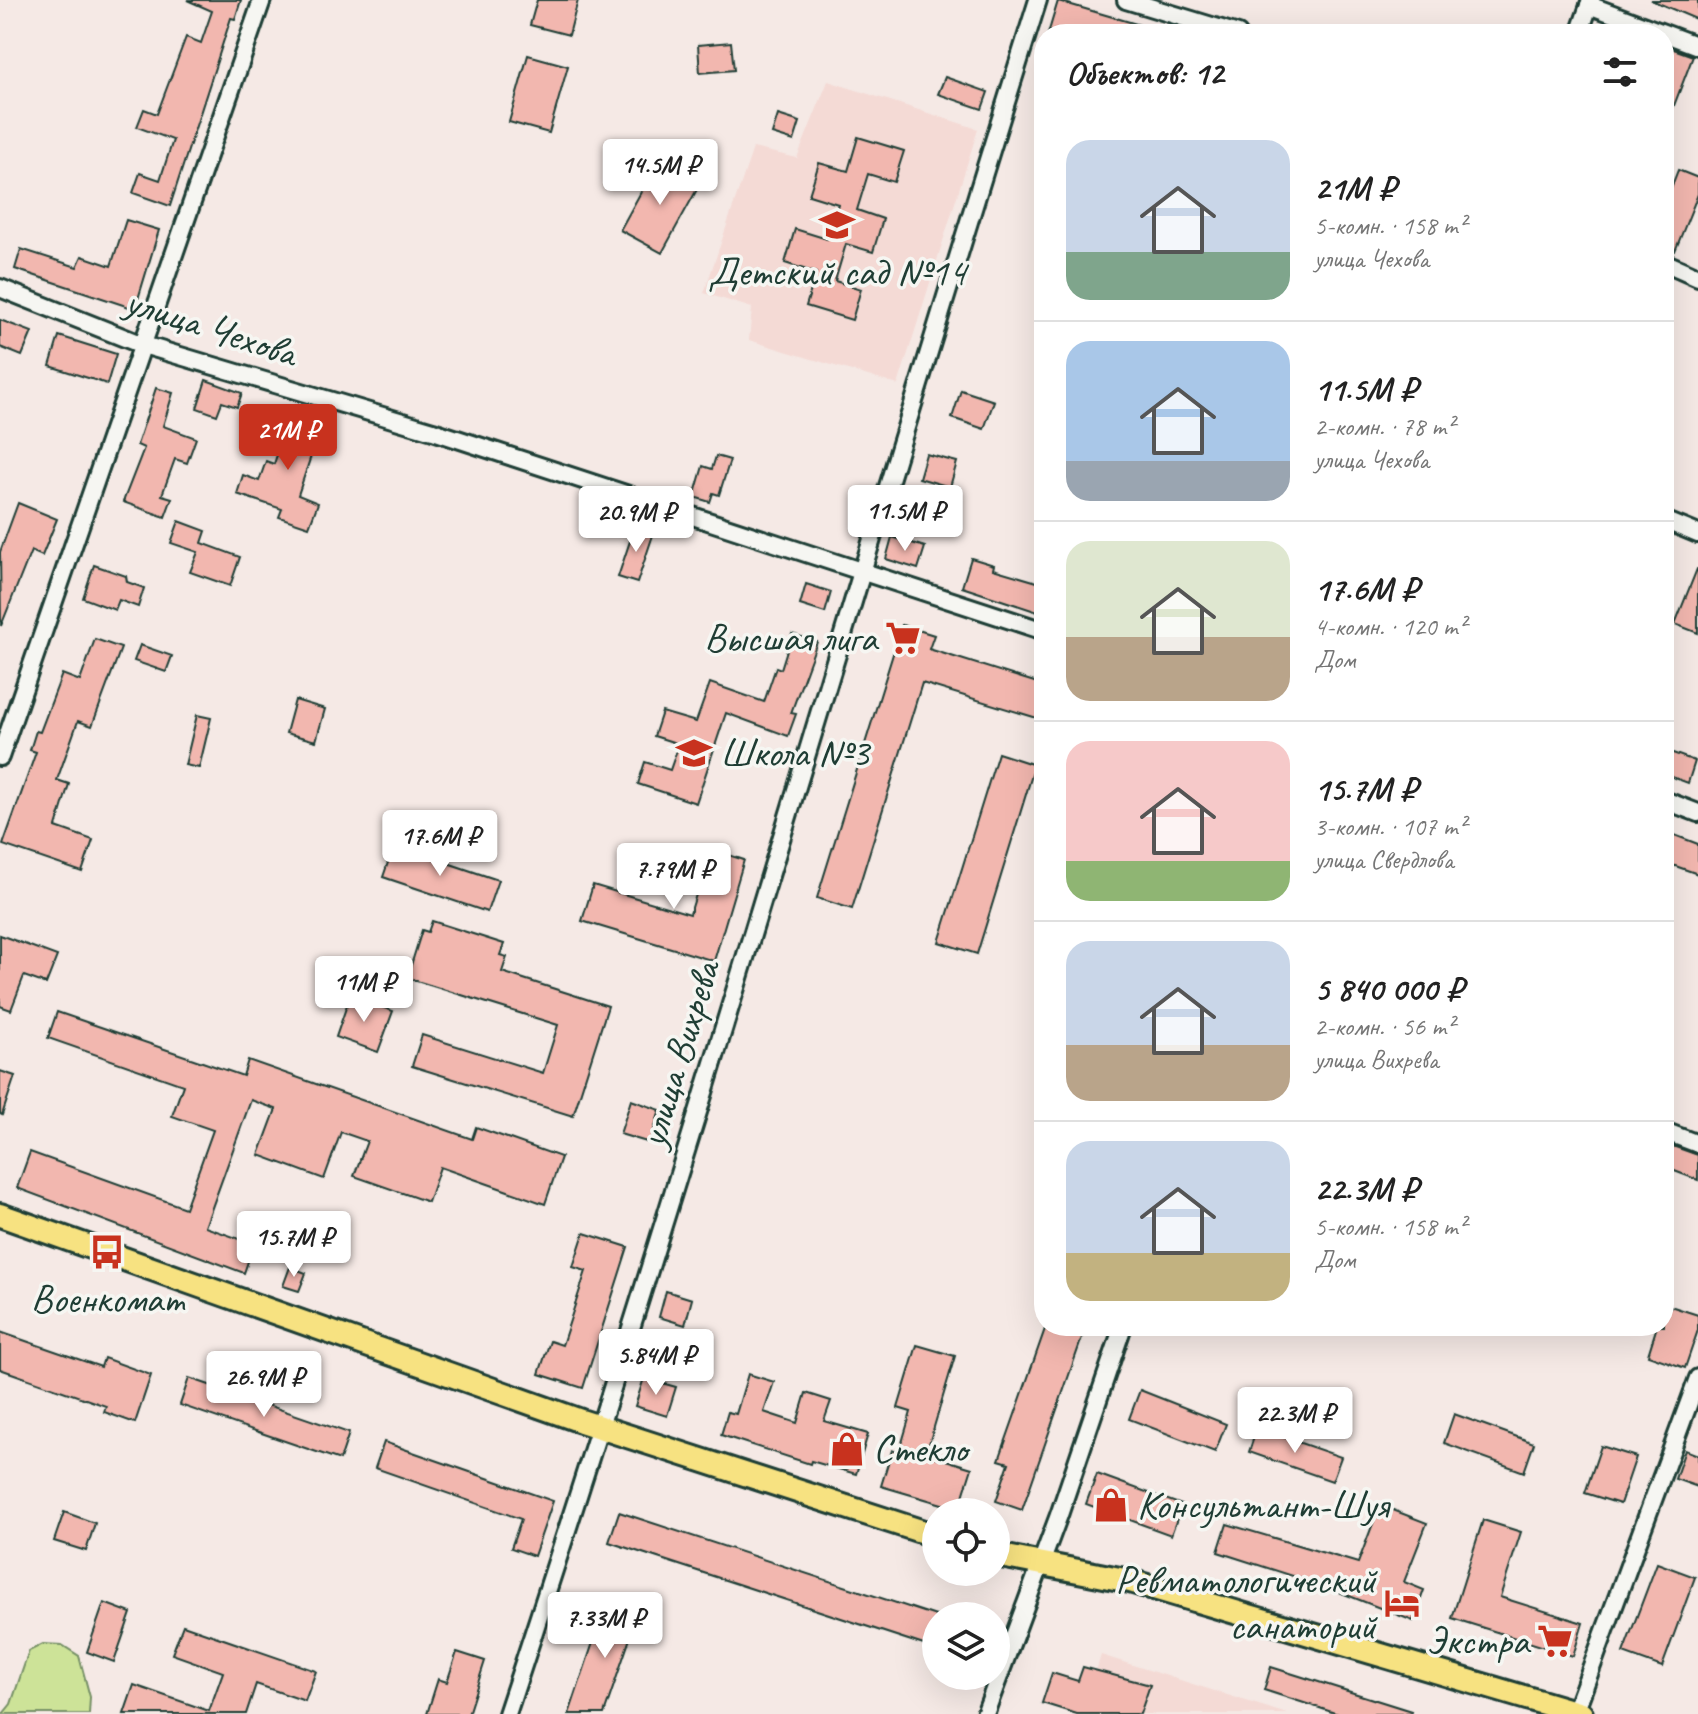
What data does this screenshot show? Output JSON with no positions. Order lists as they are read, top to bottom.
{
  "streets": {
    "street": ["улица Чехова", "улица Вихрева"]
  },
  "crossings": [
    ["улица Чехова", "улица Вихрева"]
  ],
  "places": {
    "school or university": ["Детский сад №14", "Школа №3"],
    "supermarket": ["Высшая лига", "Экстра"],
    "bus stop": ["Военкомат"],
    "shop": ["Стекло", "Консультант-Шуя"],
    "hotel": ["Ревматологический санаторий"]
  },
  "page": {
    "heading": "Объектов: 12",
    "list": [
      {
        "name": "21M ₽",
        "note": "5-комн. · 158 m² · улица Чехова"
      },
      {
        "name": "11.5M ₽",
        "note": "2-комн. · 78 m² · улица Чехова"
      },
      {
        "name": "17.6M ₽",
        "note": "4-комн. · 120 m² · Дом"
      },
      {
        "name": "15.7M ₽",
        "note": "3-комн. · 107 m² · улица Свердлова"
      },
      {
        "name": "5 840 000 ₽",
        "note": "2-комн. · 56 m² · улица Вихрева"
      },
      {
        "name": "22.3M ₽",
        "note": "5-комн. · 158 m² · Дом"
      }
    ],
    "price": [
      "14.5M ₽",
      "21M ₽",
      "11.5M ₽",
      "20.9M ₽",
      "17.6M ₽",
      "7.79M ₽",
      "11M ₽",
      "15.7M ₽",
      "5.84M ₽",
      "26.9M ₽",
      "22.3M ₽",
      "7.33M ₽"
    ]
  }
}
